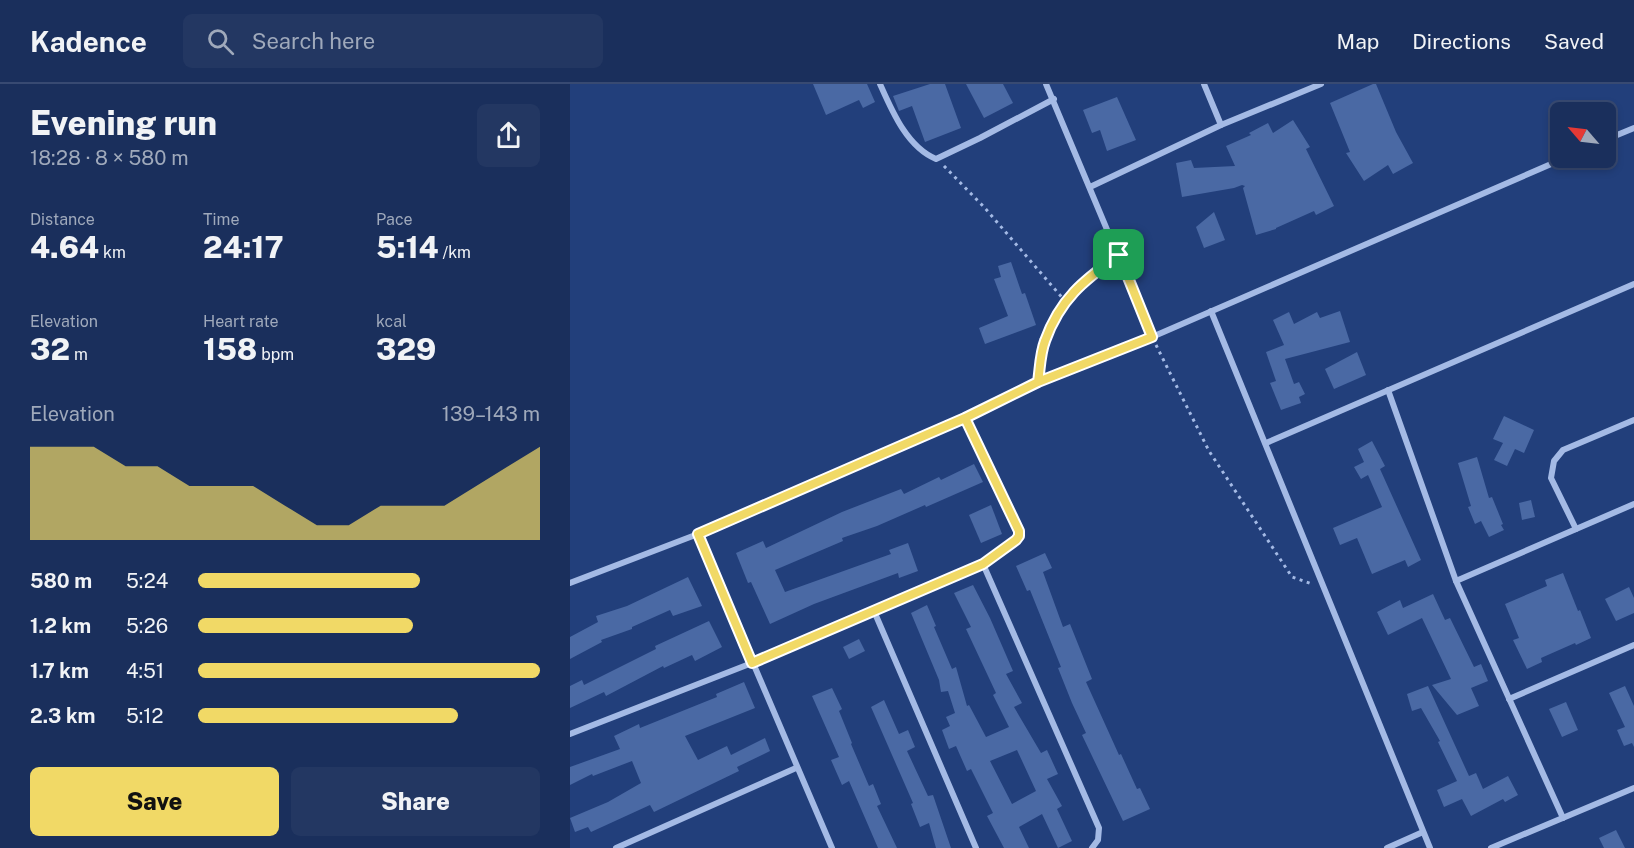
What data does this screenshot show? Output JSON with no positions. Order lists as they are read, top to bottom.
{
  "north": "top left",
  "page": {
    "header": "Kadence",
    "search": "Search here",
    "nav": ["Map", "Directions", "Saved"],
    "heading": ["Evening run", "18:28 · 8 × 580 m"],
    "stats": [
      ["Distance", "4.64 km"],
      ["Time", "24:17"],
      ["Pace", "5:14 /km"],
      ["Elevation", "32 m"],
      ["Heart rate", "158 bpm"],
      ["kcal", "329"]
    ],
    "chart": ["Elevation", "139–143 m"],
    "list": [
      {
        "name": "580 m",
        "note": "5:24"
      },
      {
        "name": "1.2 km",
        "note": "5:26"
      },
      {
        "name": "1.7 km",
        "note": "4:51"
      },
      {
        "name": "2.3 km",
        "note": "5:12"
      }
    ],
    "buttons": ["Save", "Share"]
  }
}
